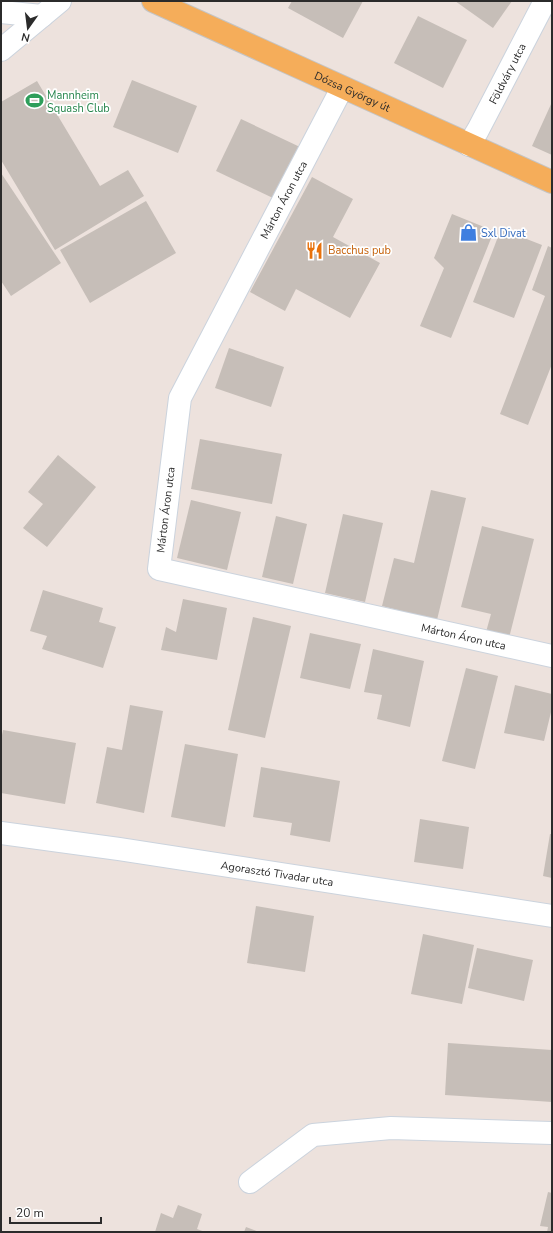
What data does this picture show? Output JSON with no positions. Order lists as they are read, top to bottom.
{
  "streets": {
    "main road": ["Dózsa György út"],
    "street": ["Földváry utca", "Márton Áron utca", "Agorasztó Tivadar utca"]
  },
  "crossings": [
    ["Földváry utca", "Dózsa György út"],
    ["Dózsa György út", "Márton Áron utca"]
  ],
  "places": {
    "sports": ["Mannheim Squash Club"],
    "shop": ["Sxl Divat"],
    "restaurant": ["Bacchus pub"]
  },
  "scale_bar": "20 m",
  "north": "bottom"
}
